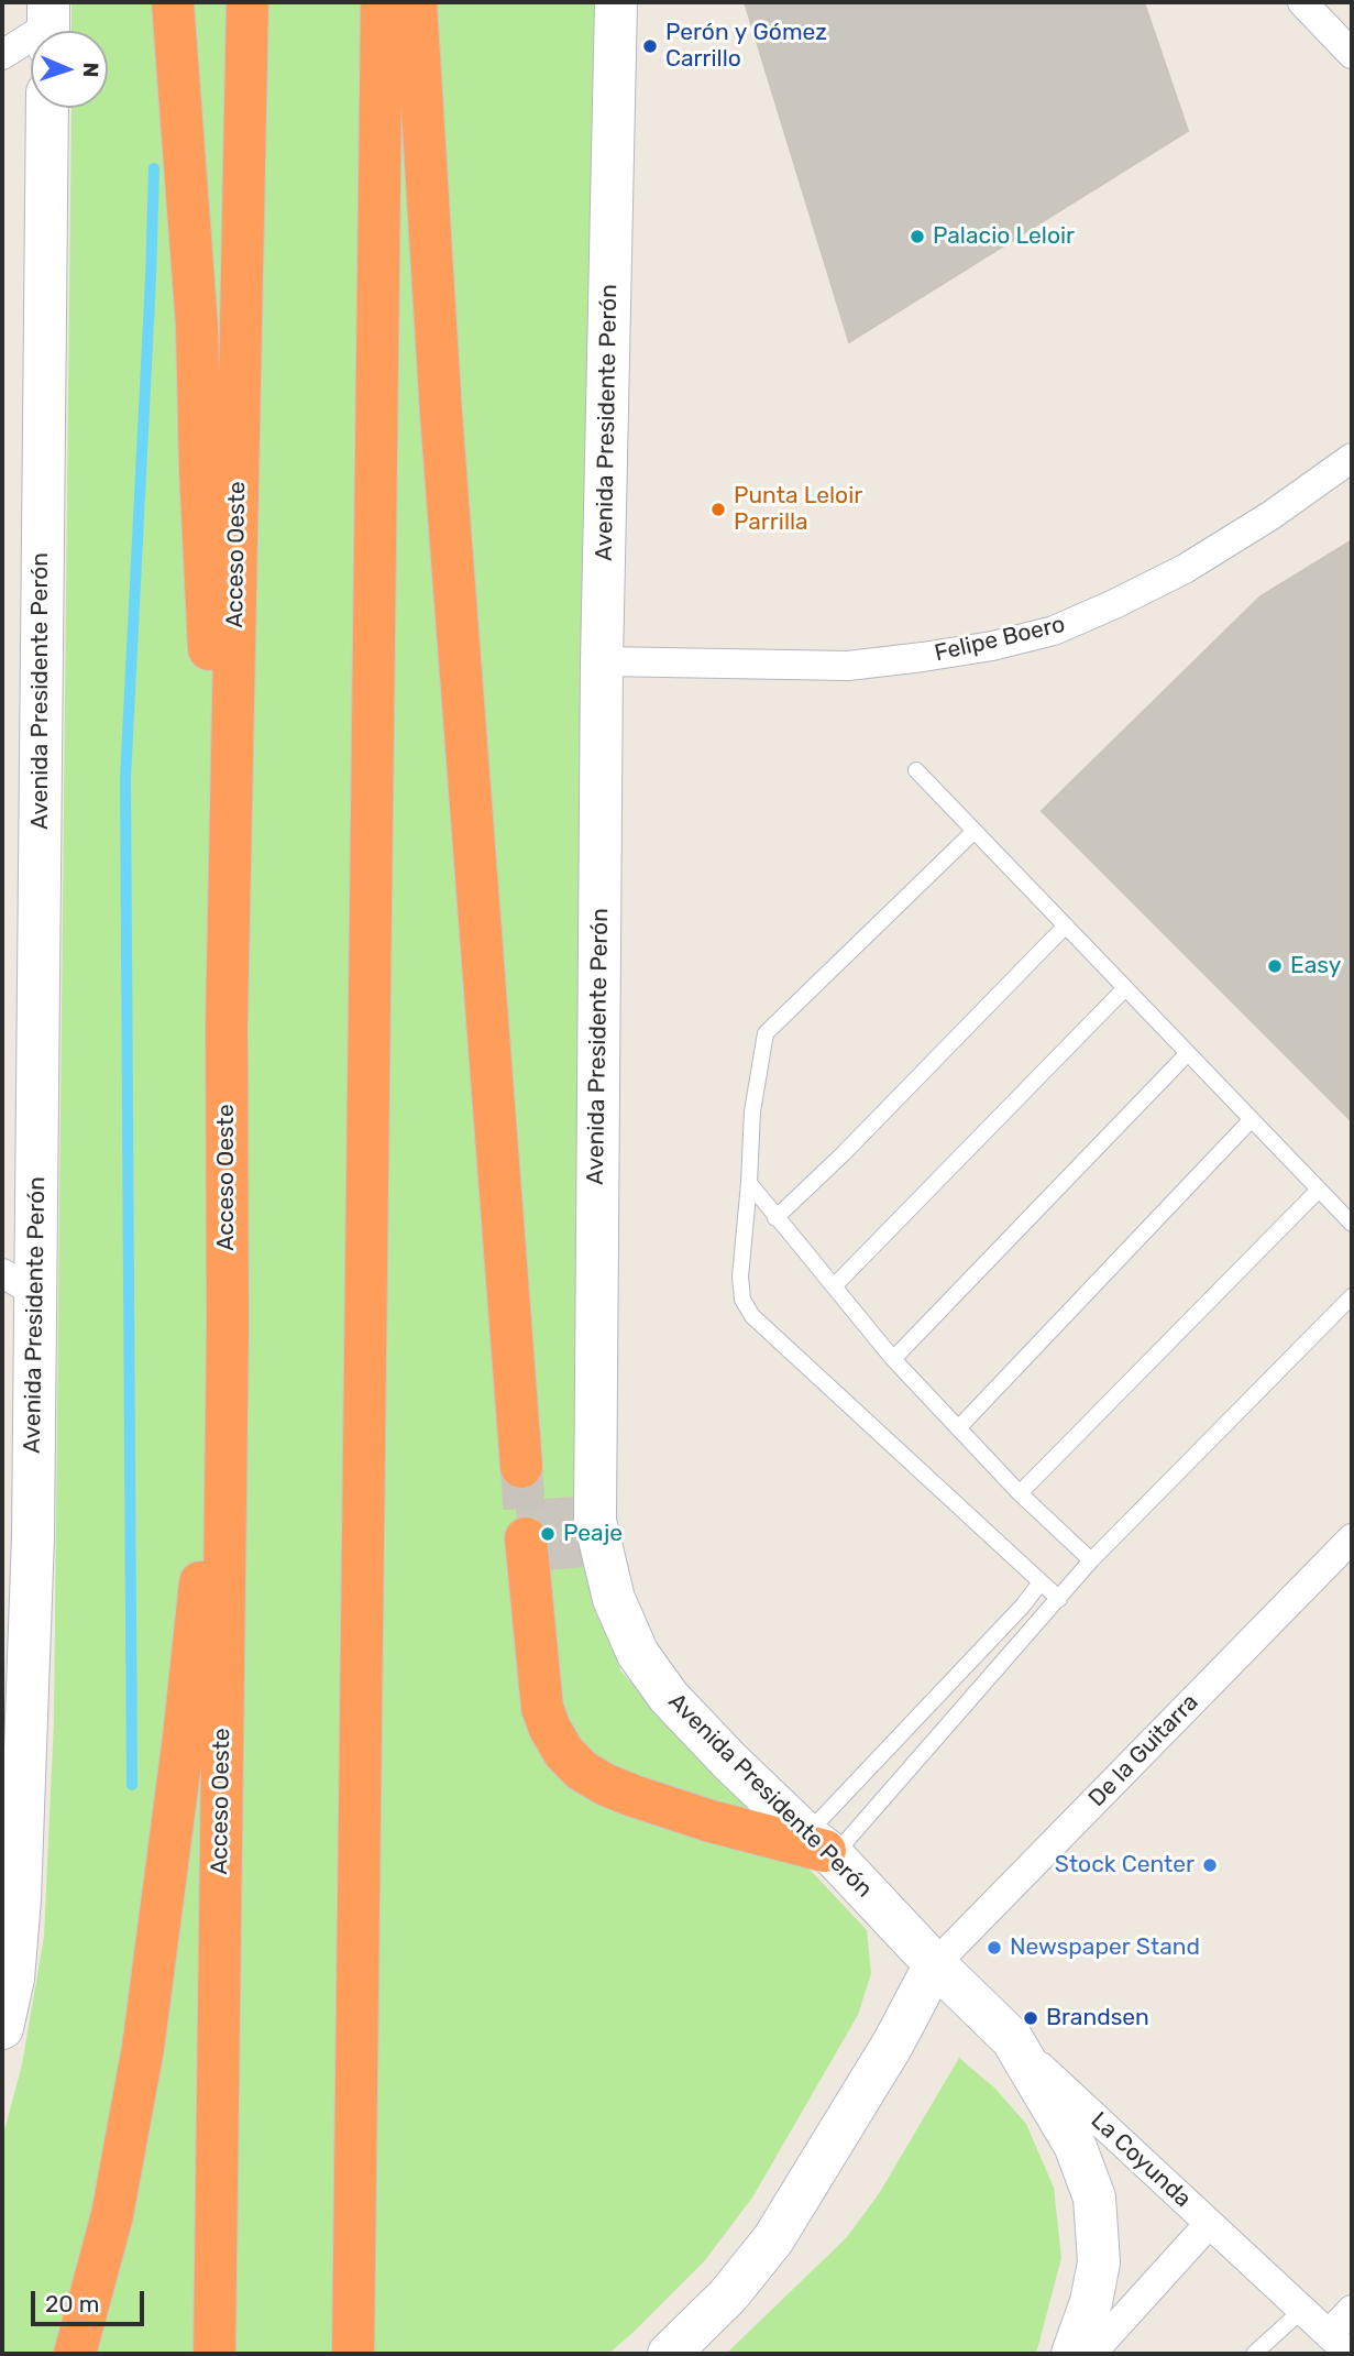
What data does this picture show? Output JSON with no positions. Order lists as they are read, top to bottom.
{
  "streets": {
    "highway": ["Acceso Oeste"],
    "street": [
      "Avenida Presidente Perón",
      "Felipe Boero",
      "De la Guitarra",
      "La Coyunda"
    ]
  },
  "crossings": [
    ["Avenida Presidente Perón", "Felipe Boero"],
    ["Avenida Presidente Perón", "De la Guitarra"],
    ["Avenida Presidente Perón", "La Coyunda"],
    ["De la Guitarra", "La Coyunda"]
  ],
  "places": [
    "Perón y Gómez Carrillo",
    "Palacio Leloir",
    "Punta Leloir Parrilla",
    "Easy",
    "Peaje",
    "Stock Center",
    "Newspaper Stand",
    "Brandsen"
  ],
  "scale_bar": "20 m",
  "north": "right"
}
